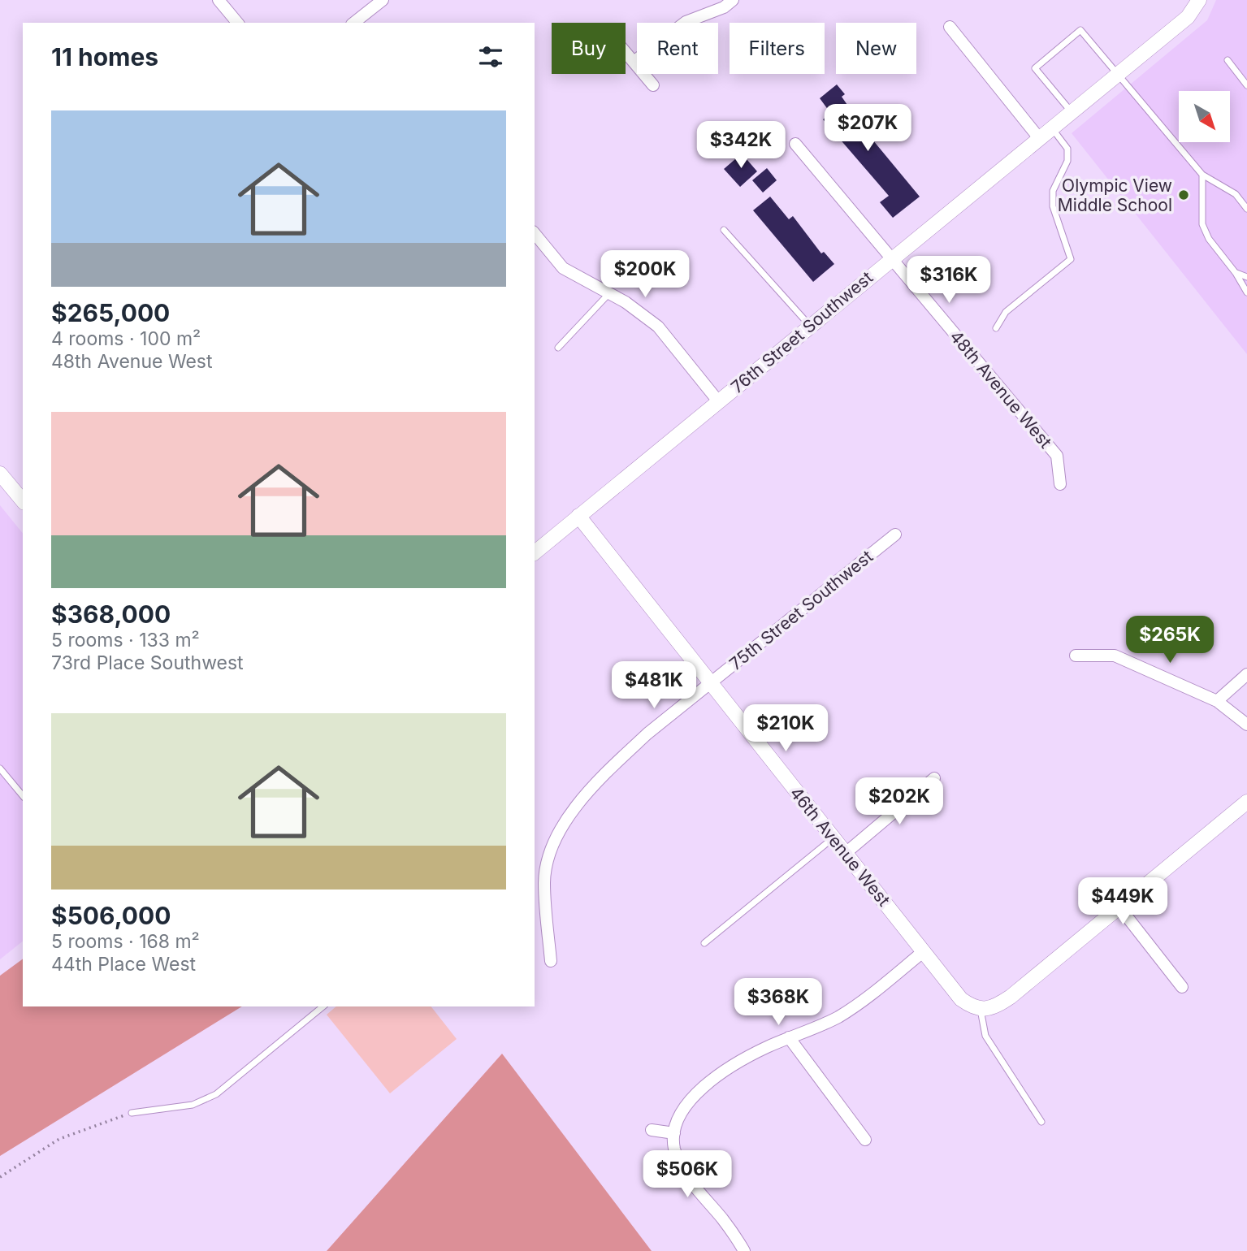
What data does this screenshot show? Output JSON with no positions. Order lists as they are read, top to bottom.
{
  "streets": {
    "street": [
      "76th Street Southwest",
      "48th Avenue West",
      "75th Street Southwest",
      "46th Avenue West"
    ]
  },
  "crossings": [
    ["76th Street Southwest", "48th Avenue West"],
    ["76th Street Southwest", "46th Avenue West"],
    ["75th Street Southwest", "46th Avenue West"]
  ],
  "places": ["Olympic View Middle School"],
  "north": "bottom right",
  "page": {
    "chip": [
      "Buy",
      "Rent",
      "Filters",
      "New"
    ],
    "heading": "11 homes",
    "list": [
      {
        "name": "$265,000",
        "note": "4 rooms · 100 m² · 48th Avenue West"
      },
      {
        "name": "$368,000",
        "note": "5 rooms · 133 m² · 73rd Place Southwest"
      },
      {
        "name": "$506,000",
        "note": "5 rooms · 168 m² · 44th Place West"
      }
    ],
    "price": [
      "$207K",
      "$342K",
      "$200K",
      "$316K",
      "$265K",
      "$481K",
      "$210K",
      "$202K",
      "$449K",
      "$368K",
      "$506K"
    ]
  }
}
